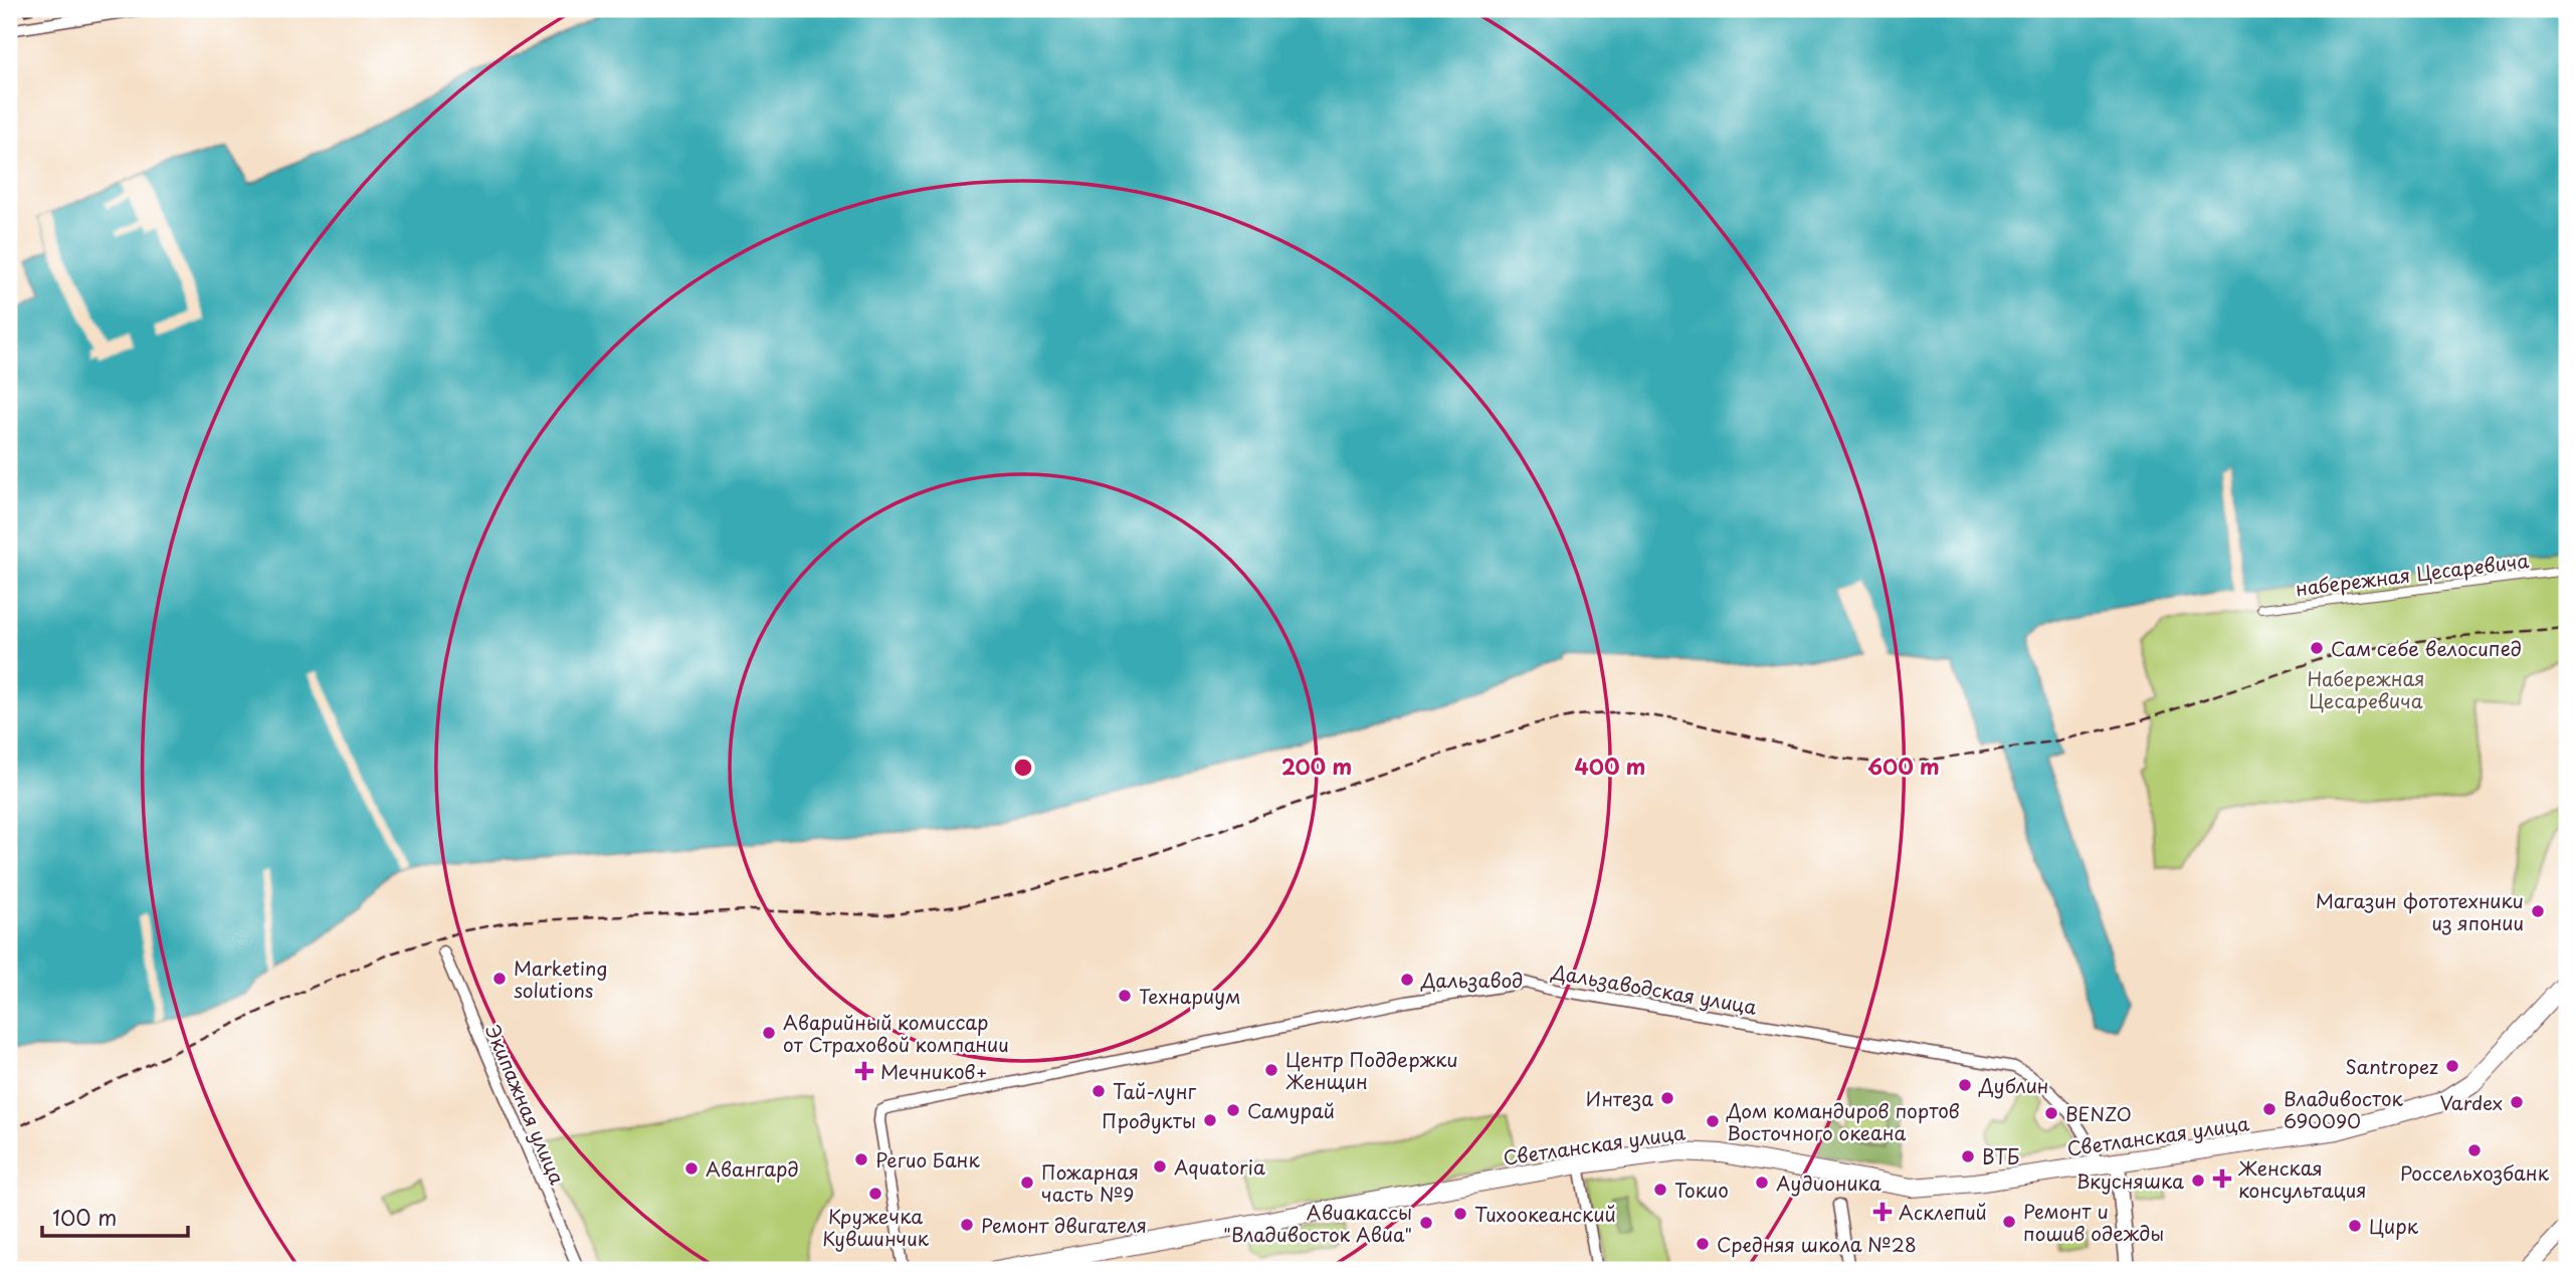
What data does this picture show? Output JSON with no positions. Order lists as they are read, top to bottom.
{
  "streets": {
    "main road": ["Светланская улица"],
    "street": ["набережная Цесаревича", "Дальзаводская улица", "Экипажная улица"]
  },
  "crossings": [
    ["Дальзаводская улица", "Светланская улица"]
  ],
  "parks": ["Набережная Цесаревича"],
  "places": {
    "other": [
      "Сам себе велосипед",
      "Магазин фототехники из японии",
      "Marketing solutions",
      "Дальзавод",
      "Технариум",
      "Аварийный комиссар от Страховой компании",
      "Santropez",
      "Центр Поддержки Женщин",
      "Дублин",
      "Тай-лунг",
      "Интеза",
      "Vardex",
      "Владивосток 690090",
      "Самурай",
      "BENZO",
      "Продукты",
      "Дом командиров портов Восточного океана",
      "Россельхозбанк",
      "ВТБ",
      "Регио Банк",
      "Aquatoria",
      "Авангард",
      "Вкусняшка",
      "Пожарная часть №9",
      "Аудионика",
      "Токио",
      "Кружечка Кувшинчик",
      "Тихоокеанский",
      "Ремонт и пошив одежды",
      "Авиакассы \"Владивосток Авиа\"",
      "Ремонт двигателя",
      "Цирк",
      "Средняя школа №28"
    ],
    "health": ["Мечников+", "Женская консультация", "Асклепий"]
  },
  "scale_bar": "100 m",
  "rings": ["200 m", "400 m", "600 m"]
}
